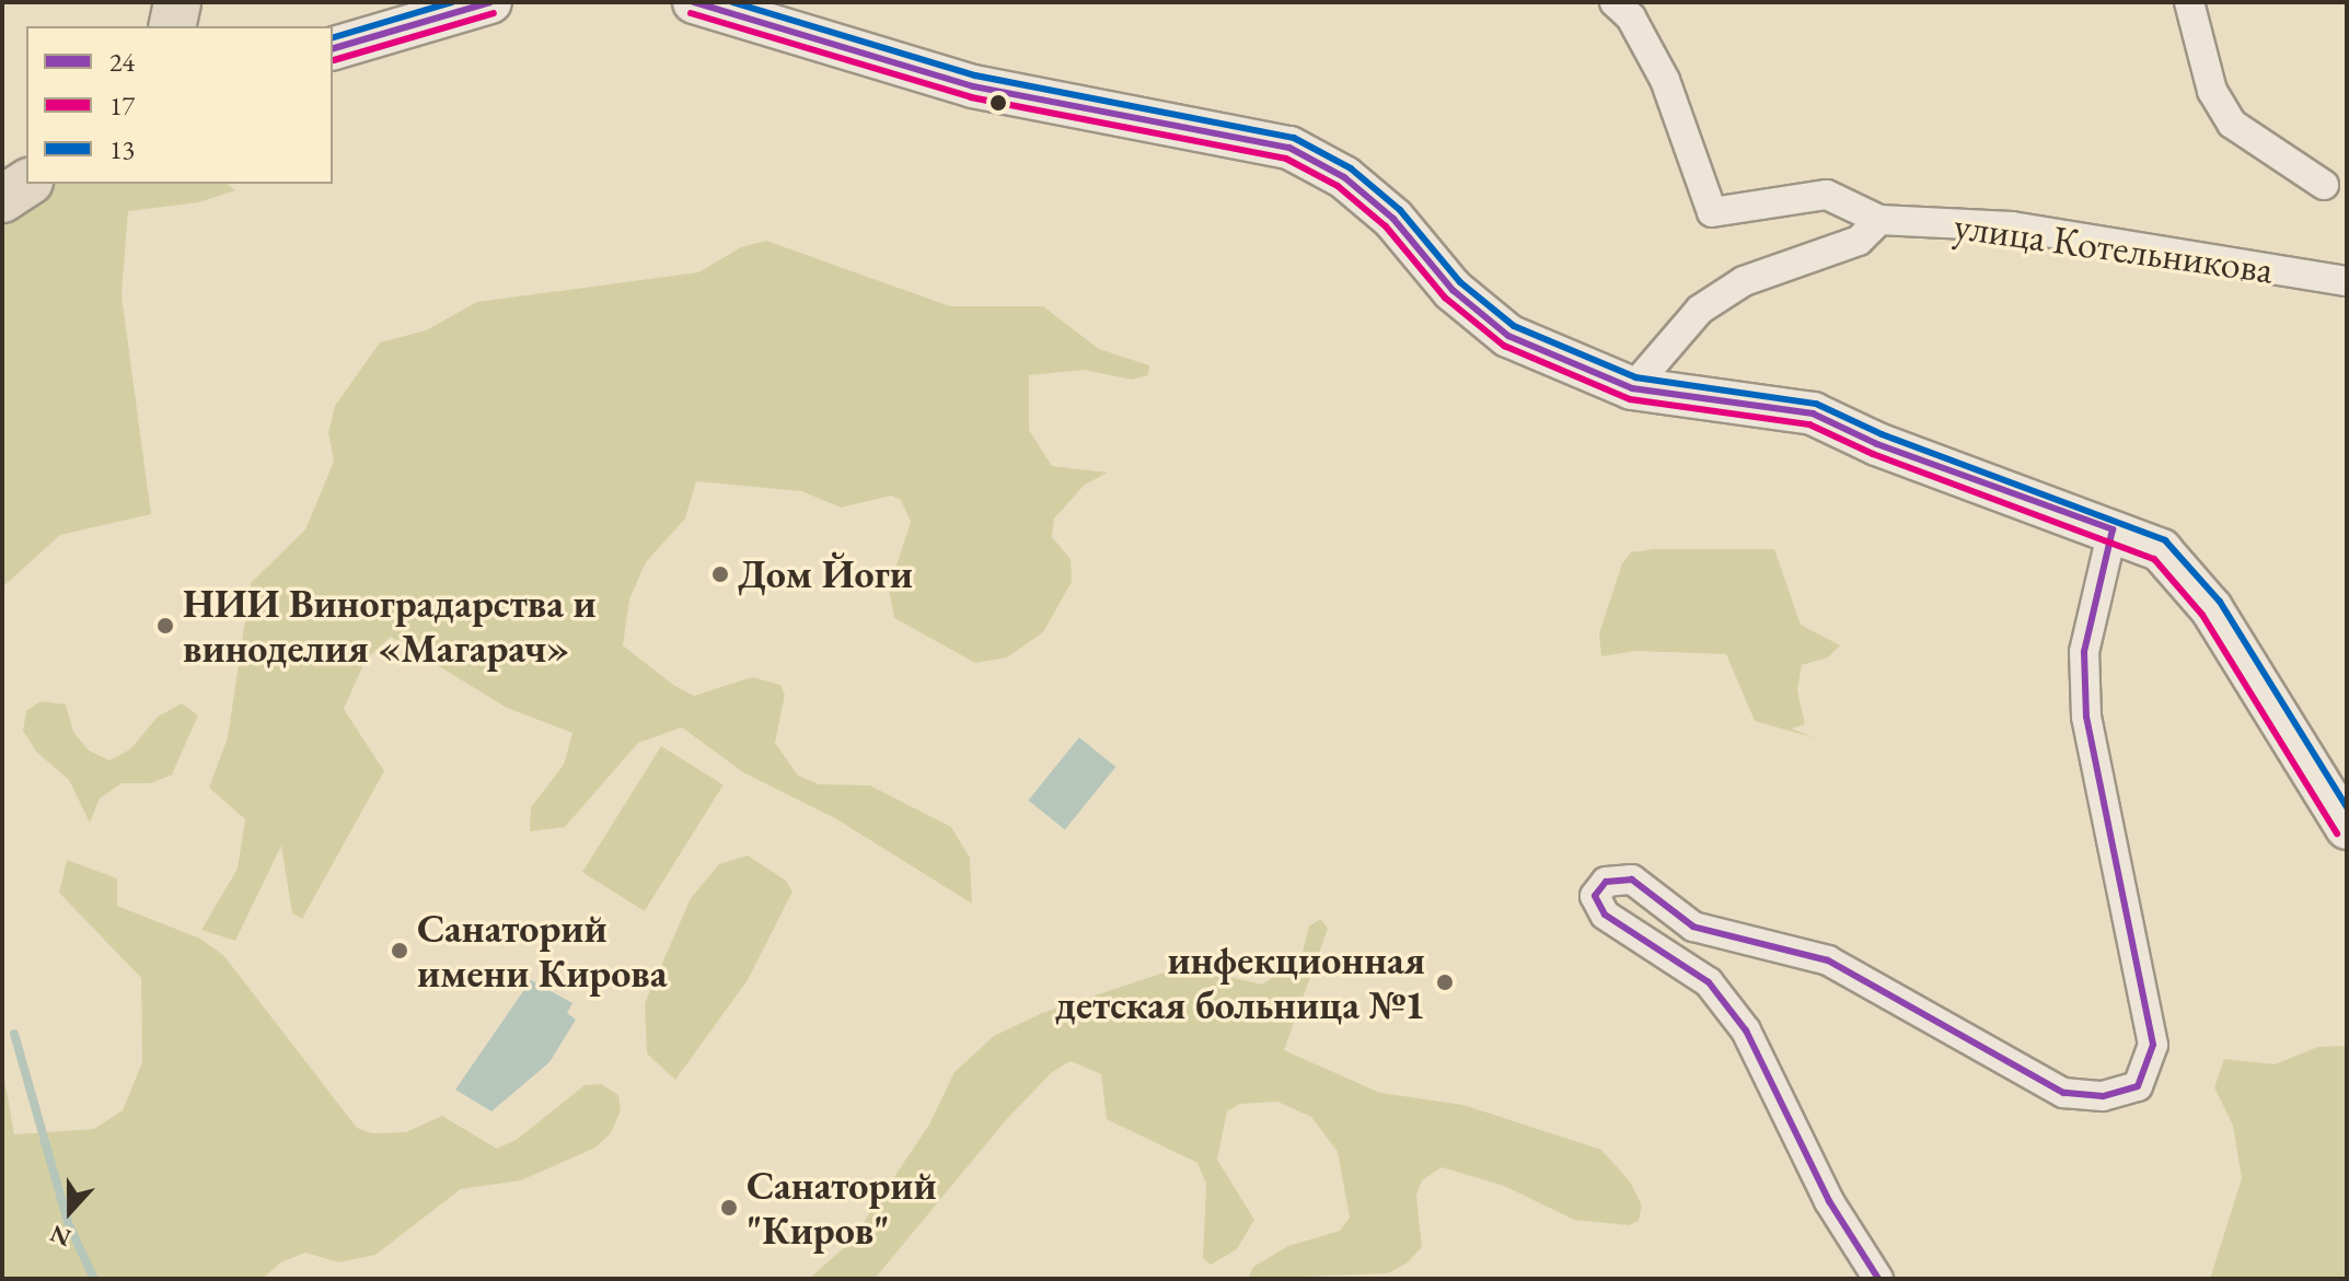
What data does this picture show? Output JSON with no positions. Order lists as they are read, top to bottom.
{
  "streets": {
    "street": ["улица Котельникова"]
  },
  "places": [
    "Дом Йоги",
    "НИИ Виноградарства и виноделия «Магарач»",
    "Санаторий имени Кирова",
    "инфекционная детская больница №1",
    "Санаторий \"Киров\""
  ],
  "lines": ["transit line 24", "transit line 13", "transit line 17"],
  "legend": ["24", "17", "13"],
  "north": "bottom"
}
